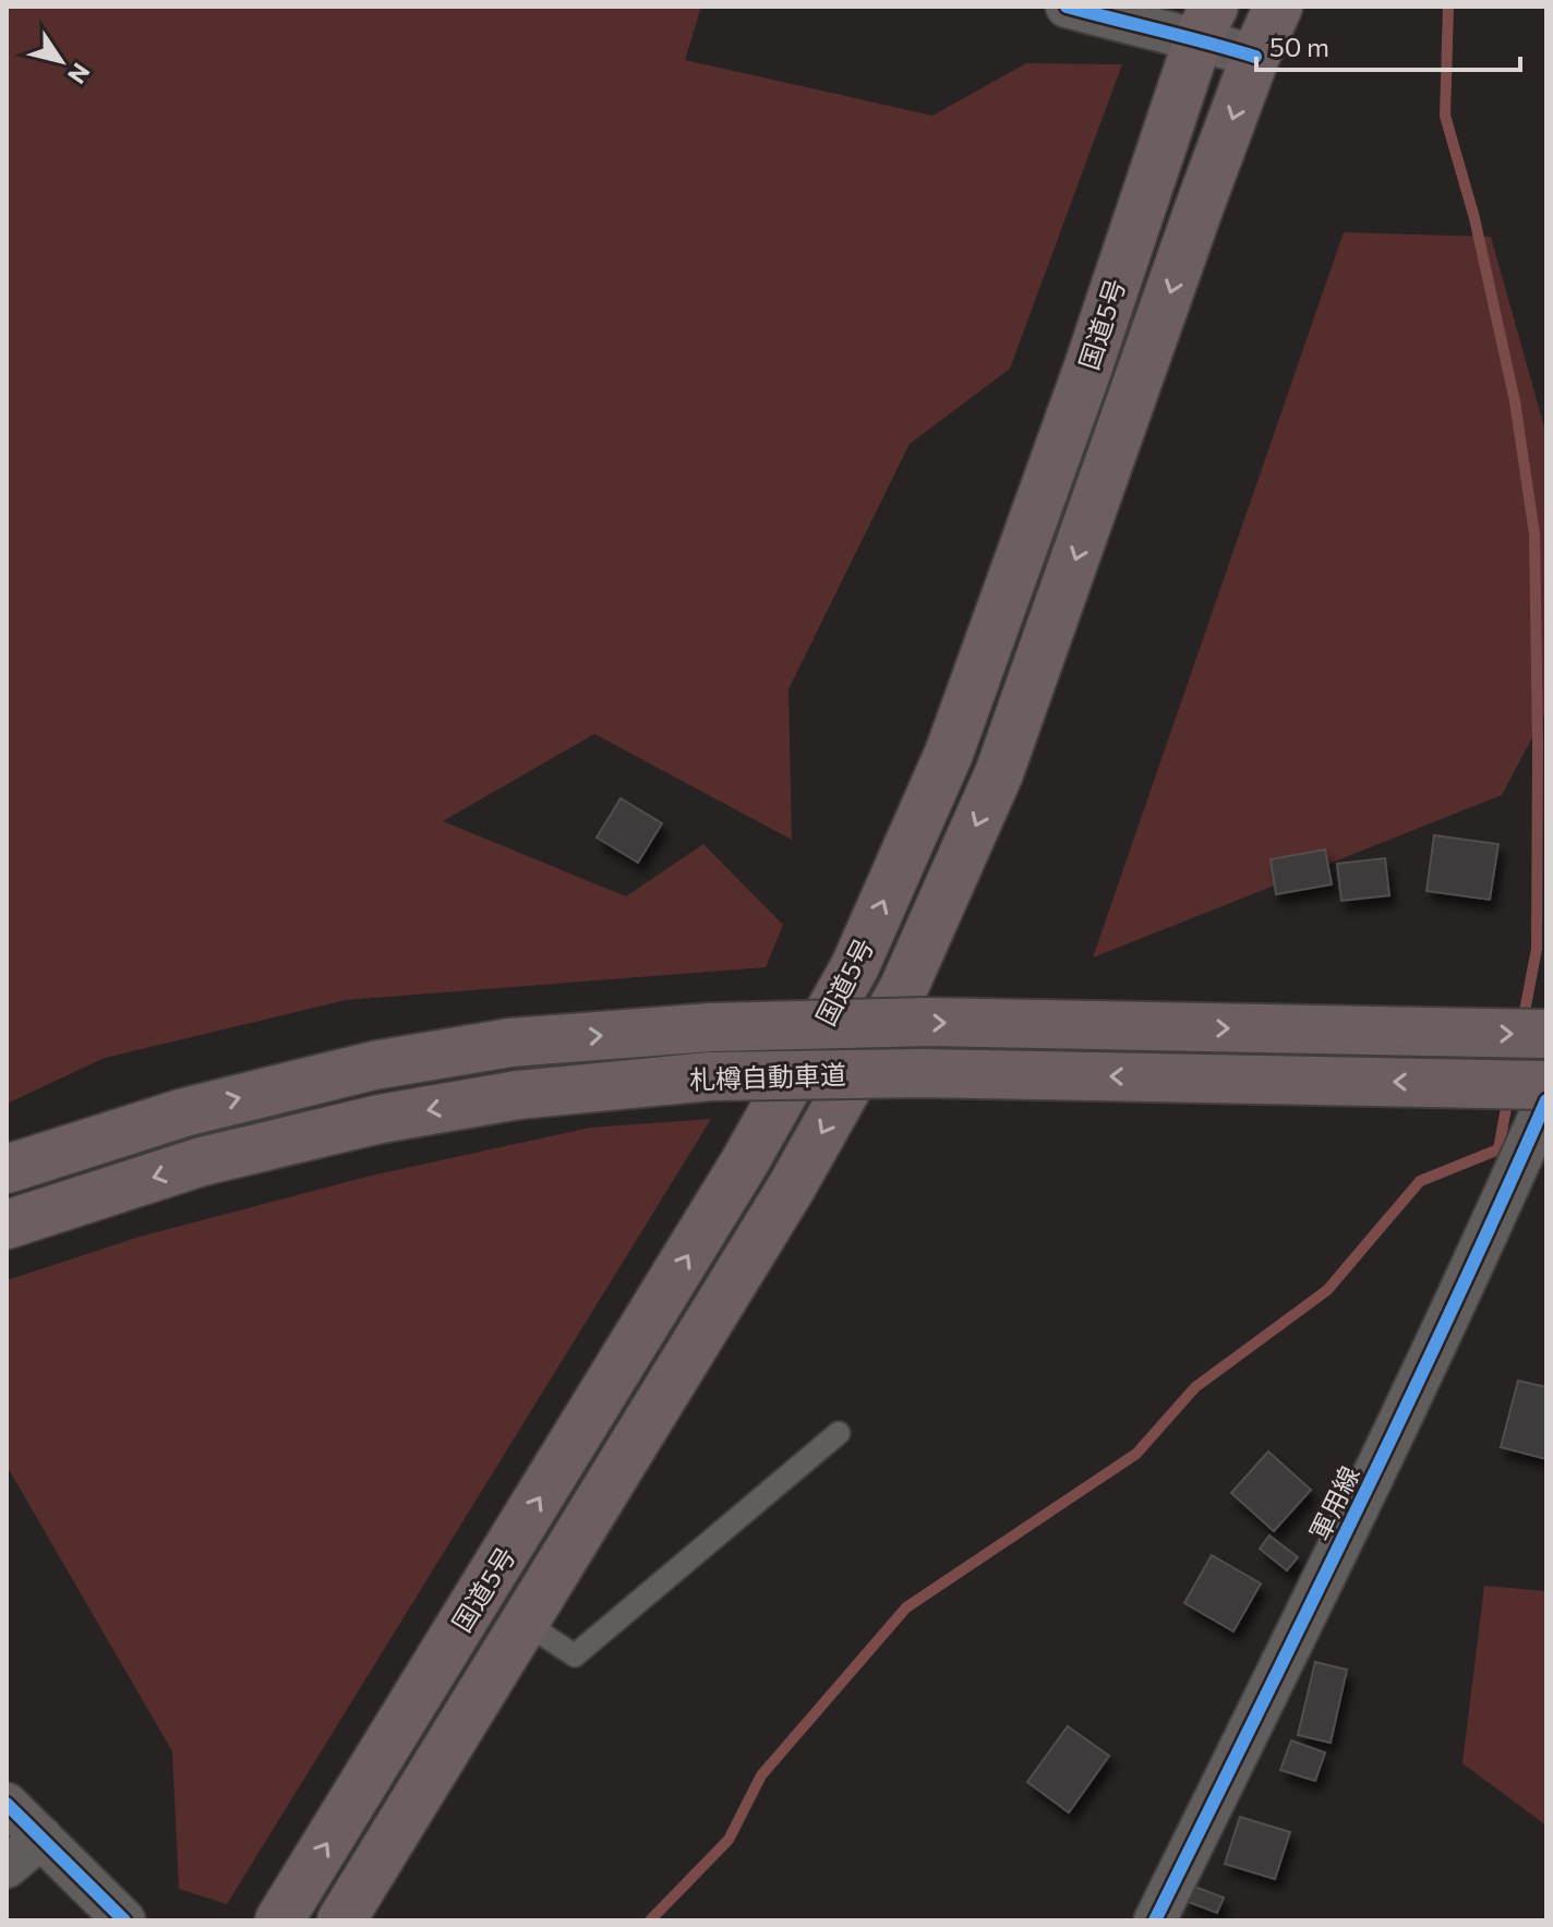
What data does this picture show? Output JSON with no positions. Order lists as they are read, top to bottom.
{
  "streets": {
    "highway": ["国道5号", "札樽自動車道"],
    "street": ["軍用線"]
  },
  "scale_bar": "50 m",
  "north": "bottom right"
}
